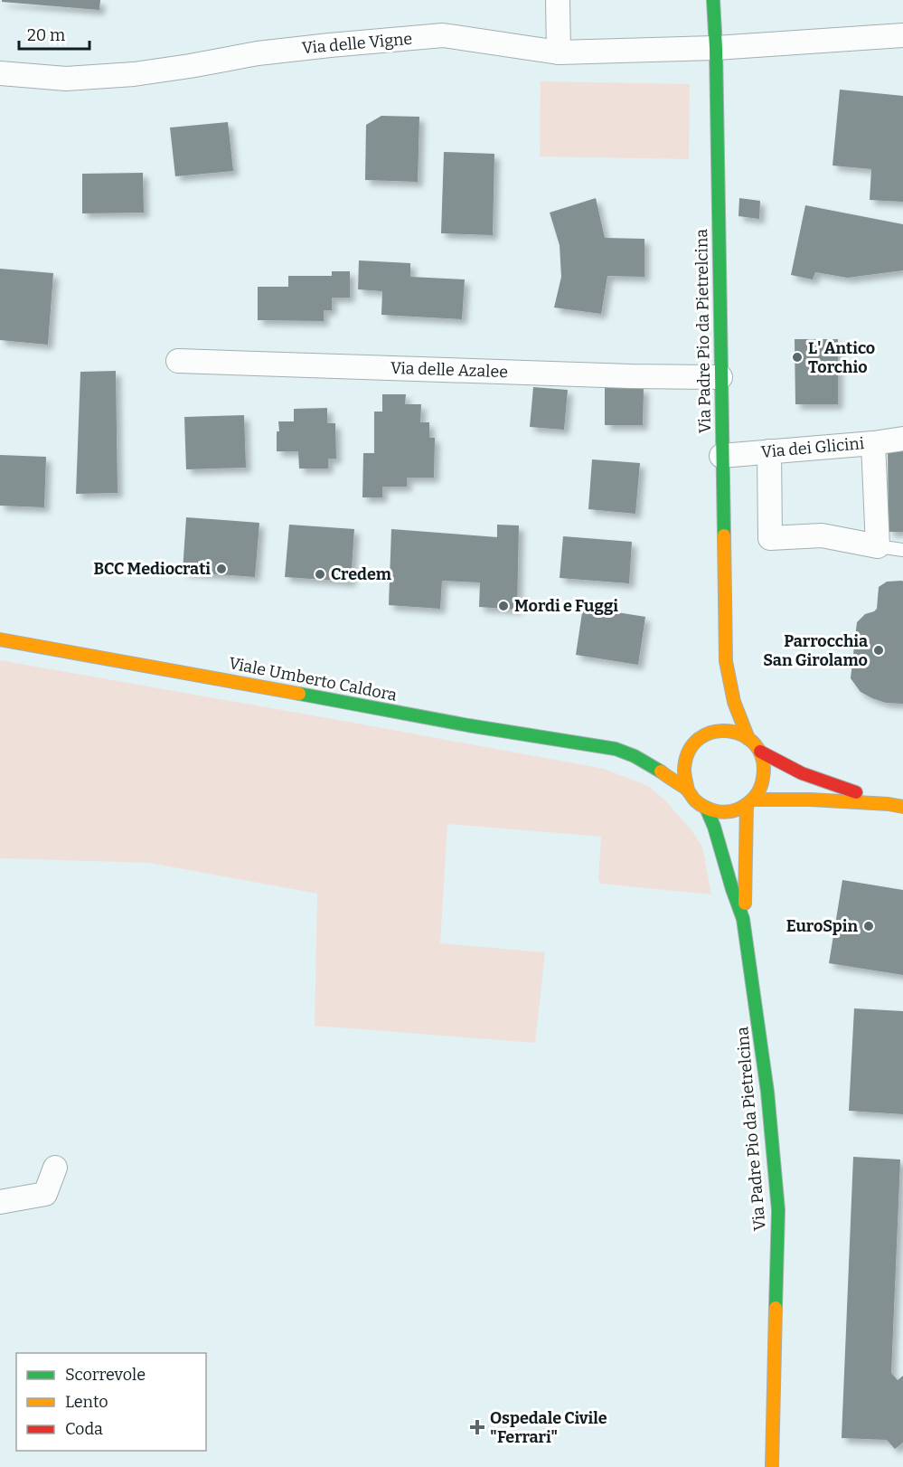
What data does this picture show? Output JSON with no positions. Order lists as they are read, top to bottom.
{
  "streets": {
    "street": [
      "Via delle Vigne",
      "Via Padre Pio da Pietrelcina",
      "Via delle Azalee",
      "Via dei Glicini",
      "Viale Umberto Caldora"
    ]
  },
  "crossings": [
    ["Via delle Vigne", "Via Padre Pio da Pietrelcina"],
    ["Via Padre Pio da Pietrelcina", "Via delle Azalee"],
    ["Via Padre Pio da Pietrelcina", "Via dei Glicini"],
    ["Via Padre Pio da Pietrelcina", "Viale Umberto Caldora"]
  ],
  "places": {
    "other": [
      "L' Antico Torchio",
      "BCC Mediocrati",
      "Credem",
      "Mordi e Fuggi",
      "Parrocchia San Girolamo",
      "EuroSpin"
    ],
    "health": ["Ospedale Civile \"Ferrari\""]
  },
  "legend": ["Scorrevole", "Lento", "Coda"],
  "scale_bar": "20 m"
}
